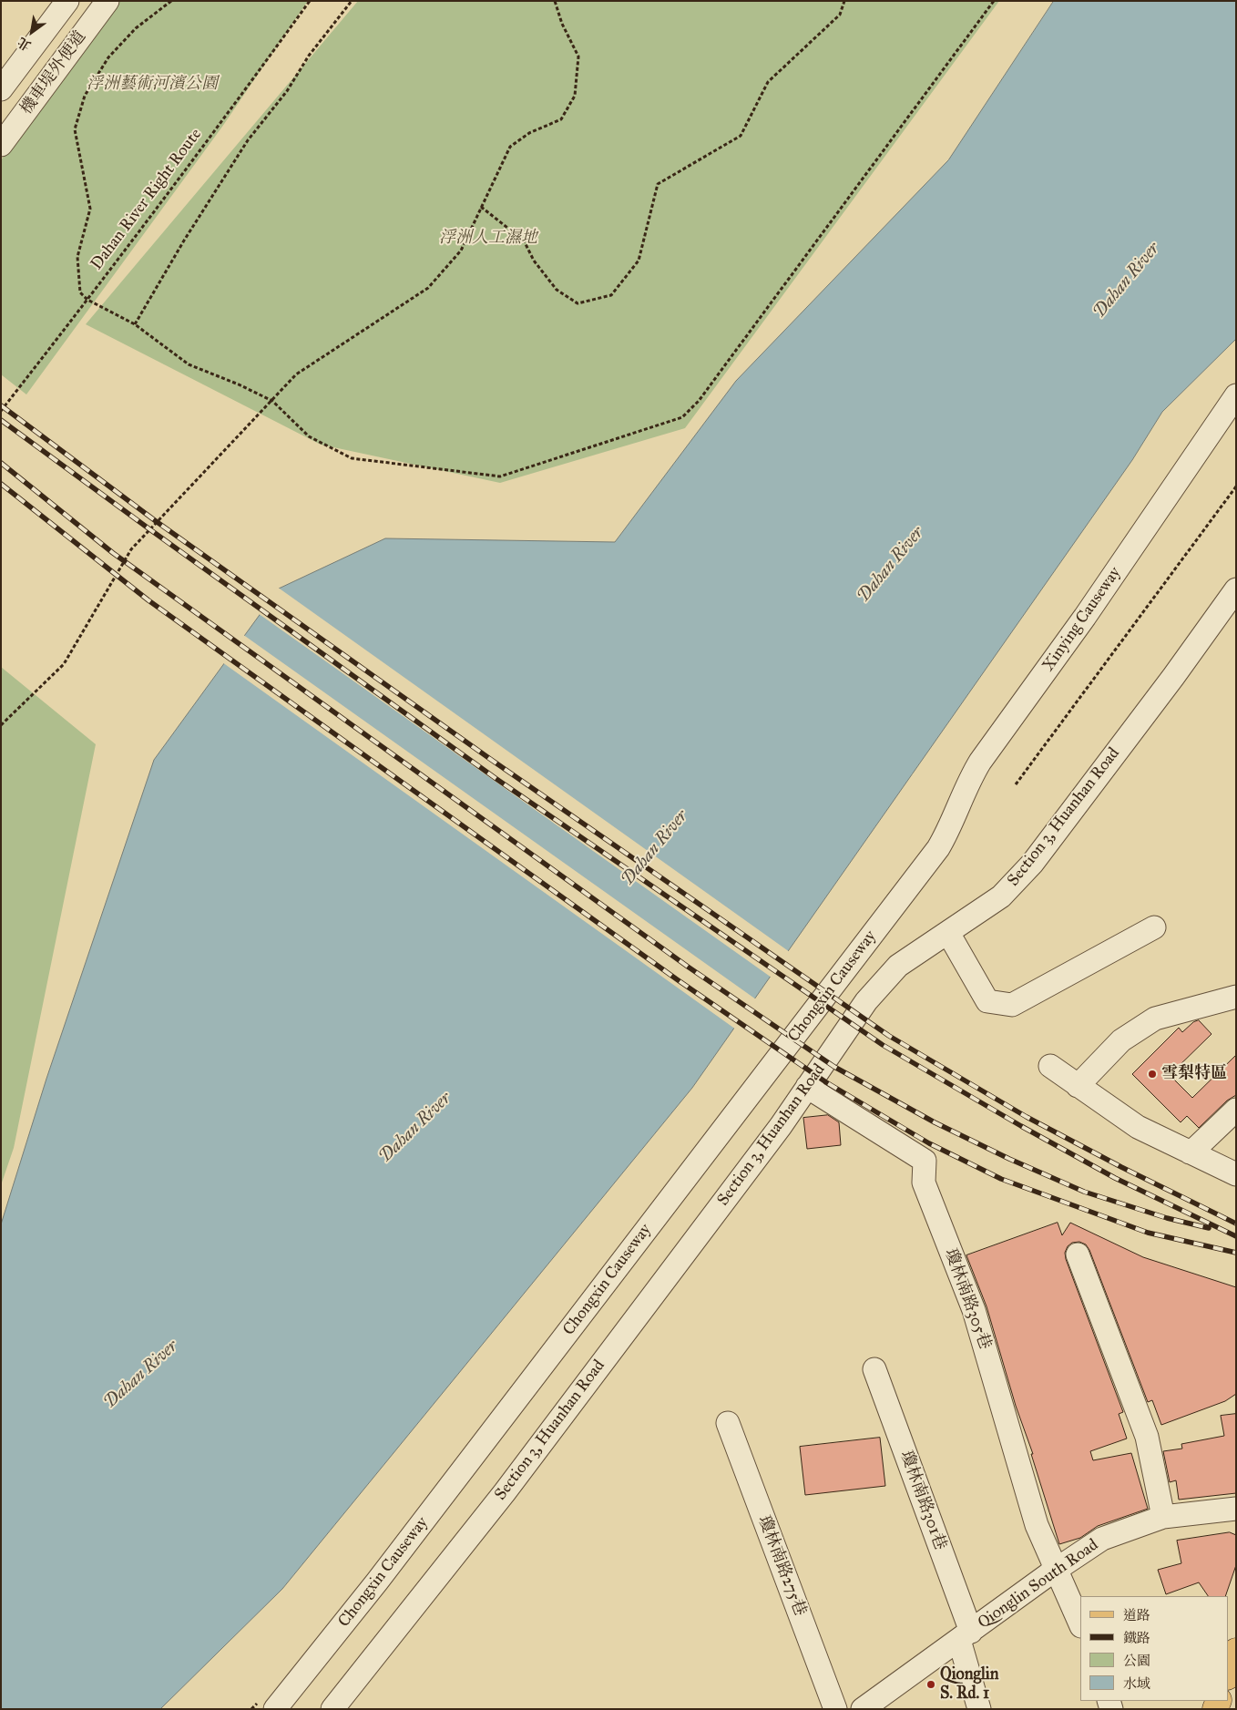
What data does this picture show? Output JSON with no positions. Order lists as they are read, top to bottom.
{
  "streets": {
    "street": [
      "機車堤外便道",
      "Xinying Causeway",
      "Section 3, Huanhan Road",
      "Chongxin Causeway",
      "瓊林南路305巷",
      "瓊林南路301巷",
      "瓊林南路275巷",
      "Qionglin South Road"
    ],
    "path": ["Dahan River Right Route"]
  },
  "crossings": [
    ["Xinying Causeway", "Chongxin Causeway"],
    ["Section 3, Huanhan Road", "瓊林南路305巷"],
    ["瓊林南路305巷", "Qionglin South Road"],
    ["瓊林南路301巷", "Qionglin South Road"]
  ],
  "water": ["Dahan River"],
  "parks": ["浮洲藝術河濱公園", "浮洲人工濕地"],
  "places": ["雪梨特區", "Qionglin S. Rd. 1"],
  "legend": [
    "道路",
    "鐵路",
    "公園",
    "水域"
  ],
  "north": "bottom left"
}
